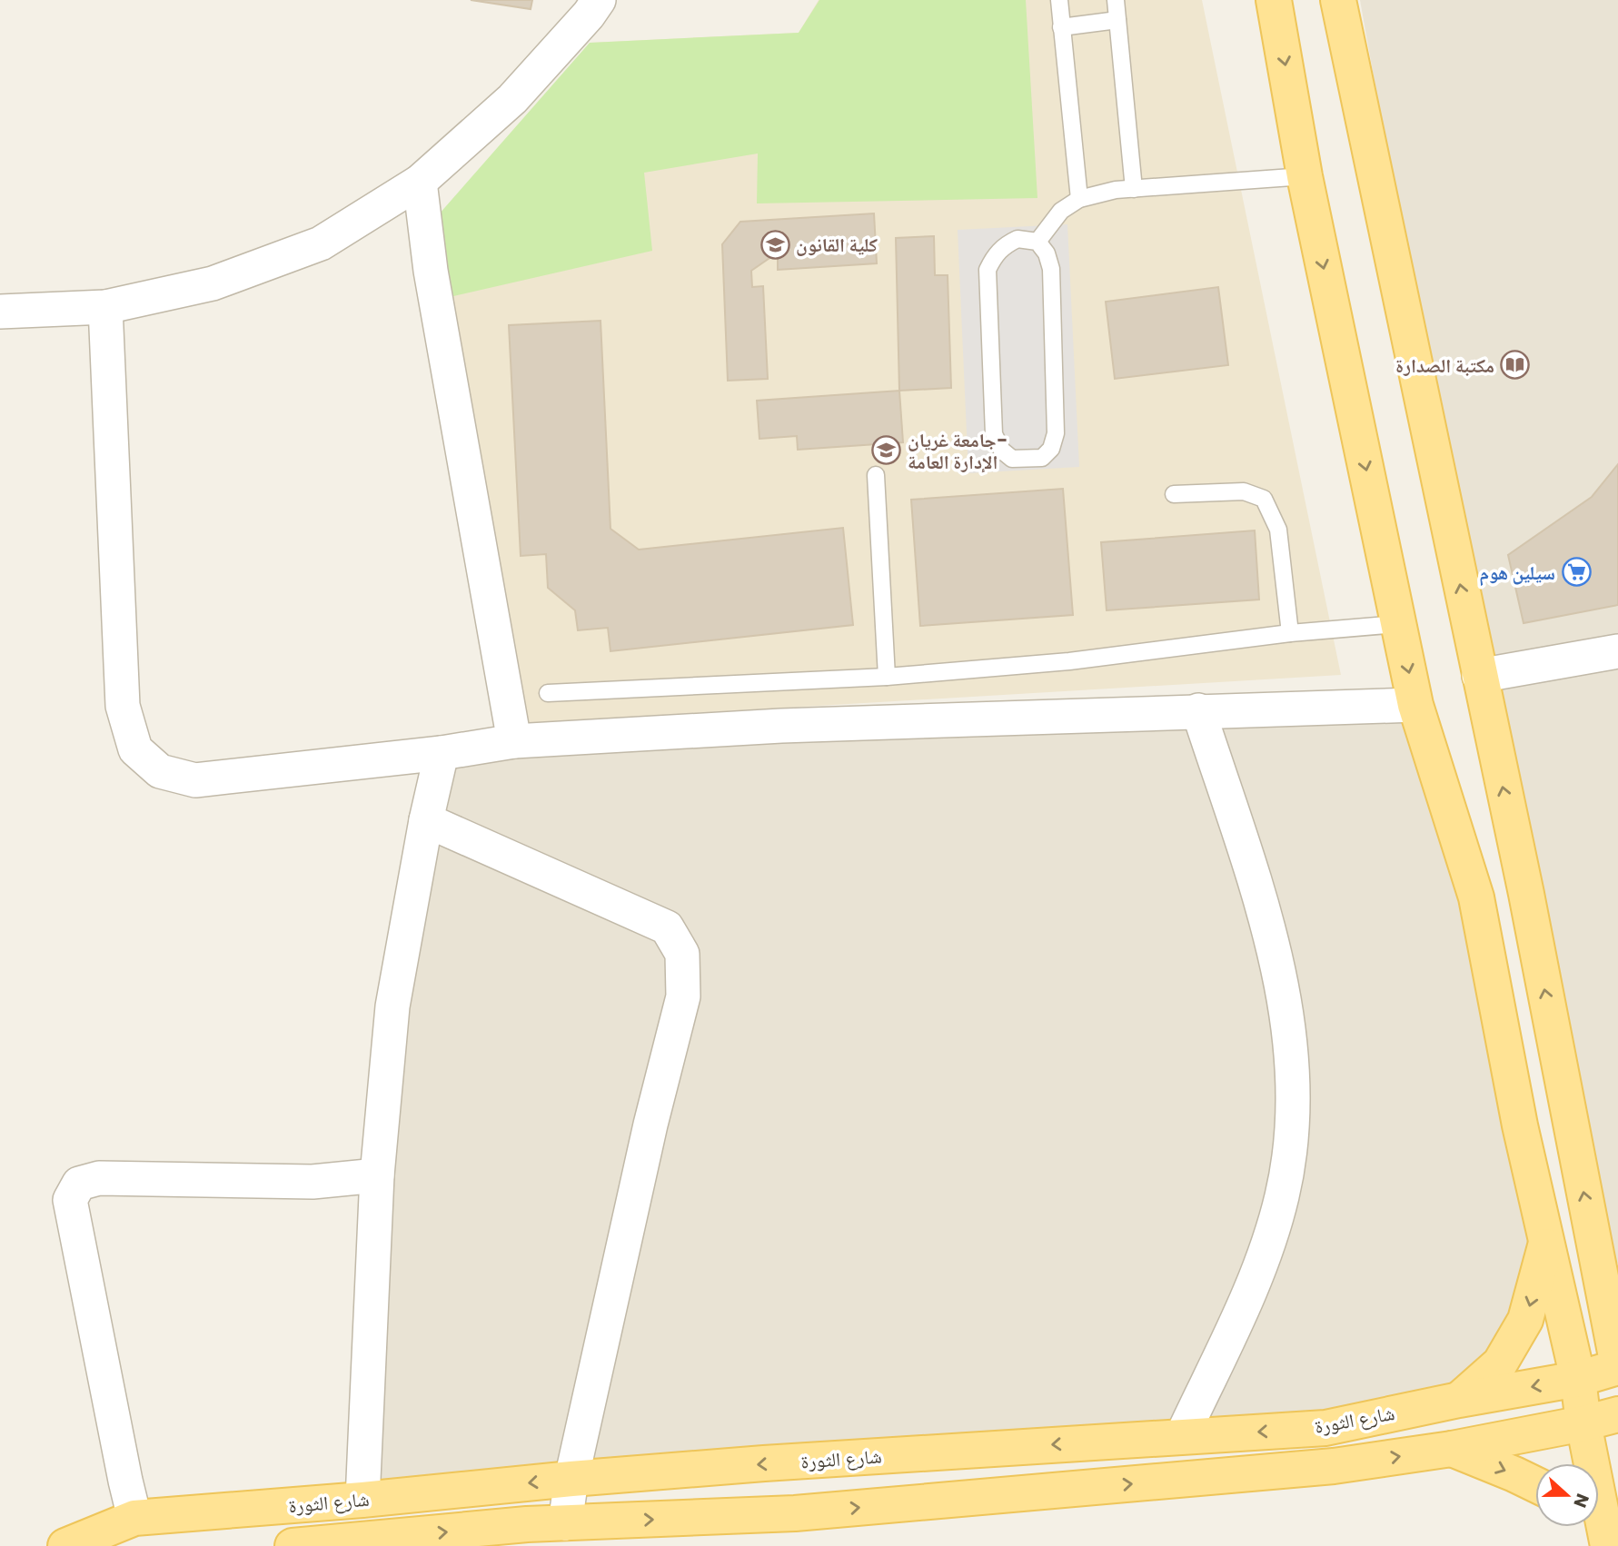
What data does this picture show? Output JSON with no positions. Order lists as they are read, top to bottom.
{
  "streets": {
    "main road": ["شارع الثورة"]
  },
  "places": {
    "school or university": ["كلية القانون", "جامعة غريان- الإدارة العامة"],
    "library": ["مكتبة الصدارة"],
    "supermarket": ["سيلين هوم"]
  },
  "north": "right"
}
